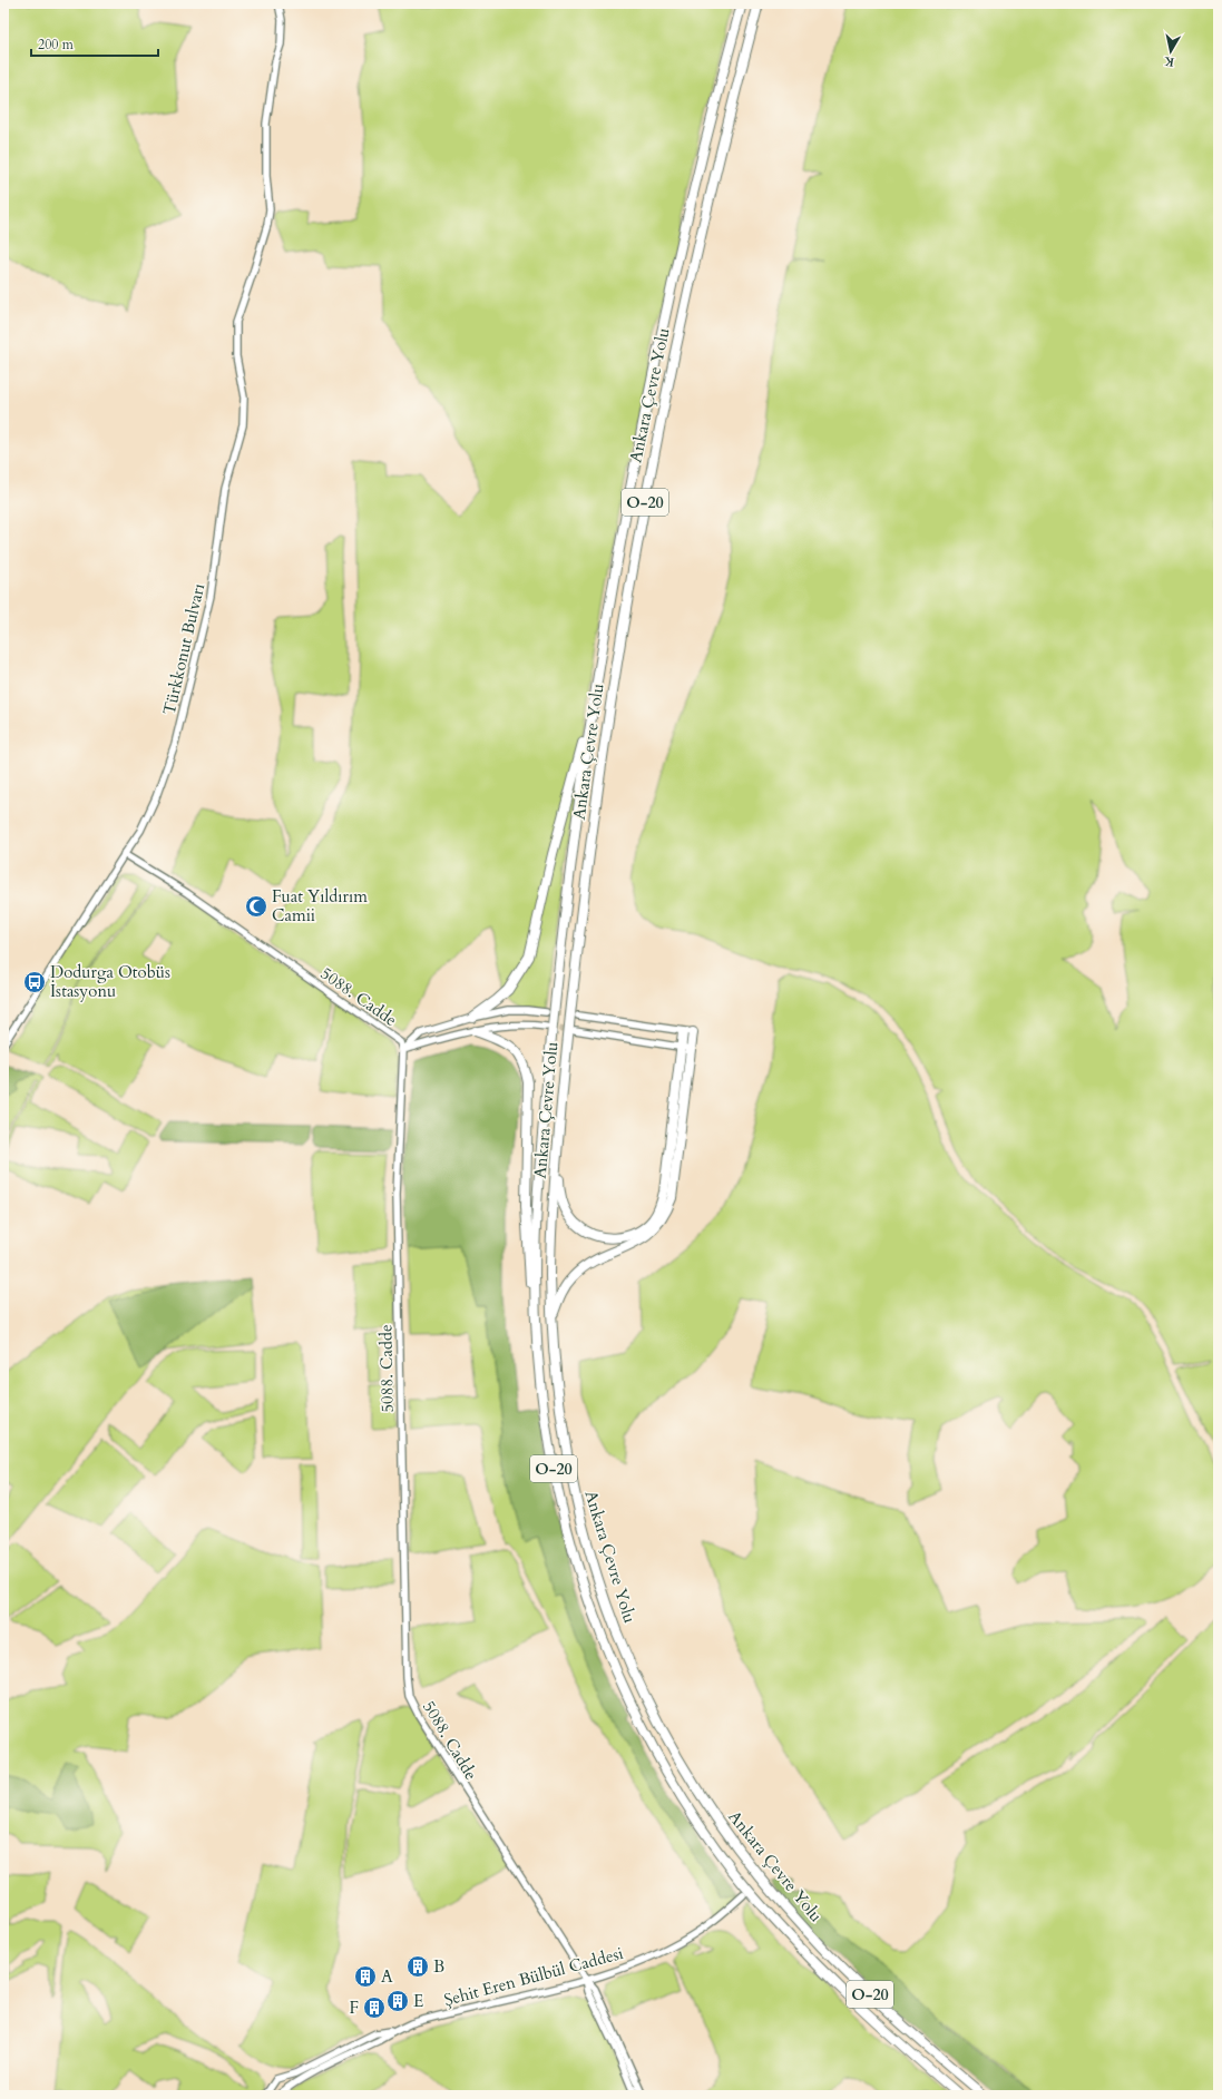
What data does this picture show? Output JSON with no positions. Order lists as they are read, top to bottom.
{
  "streets": {
    "highway": ["Ankara Çevre Yolu", "O-20"],
    "street": ["Türkkonut Bulvarı", "5088. Cadde", "Şehit Eren Bülbül Caddesi"]
  },
  "crossings": [
    ["Ankara Çevre Yolu", "Şehit Eren Bülbül Caddesi"],
    ["Türkkonut Bulvarı", "5088. Cadde"],
    ["5088. Cadde", "Şehit Eren Bülbül Caddesi"]
  ],
  "places": {
    "mosque": ["Fuat Yıldırım Camii"],
    "bus stop": ["Dodurga Otobüs İstasyonu"],
    "building": [
      "B",
      "A",
      "E",
      "F"
    ]
  },
  "scale_bar": "200 m",
  "north": "bottom"
}
